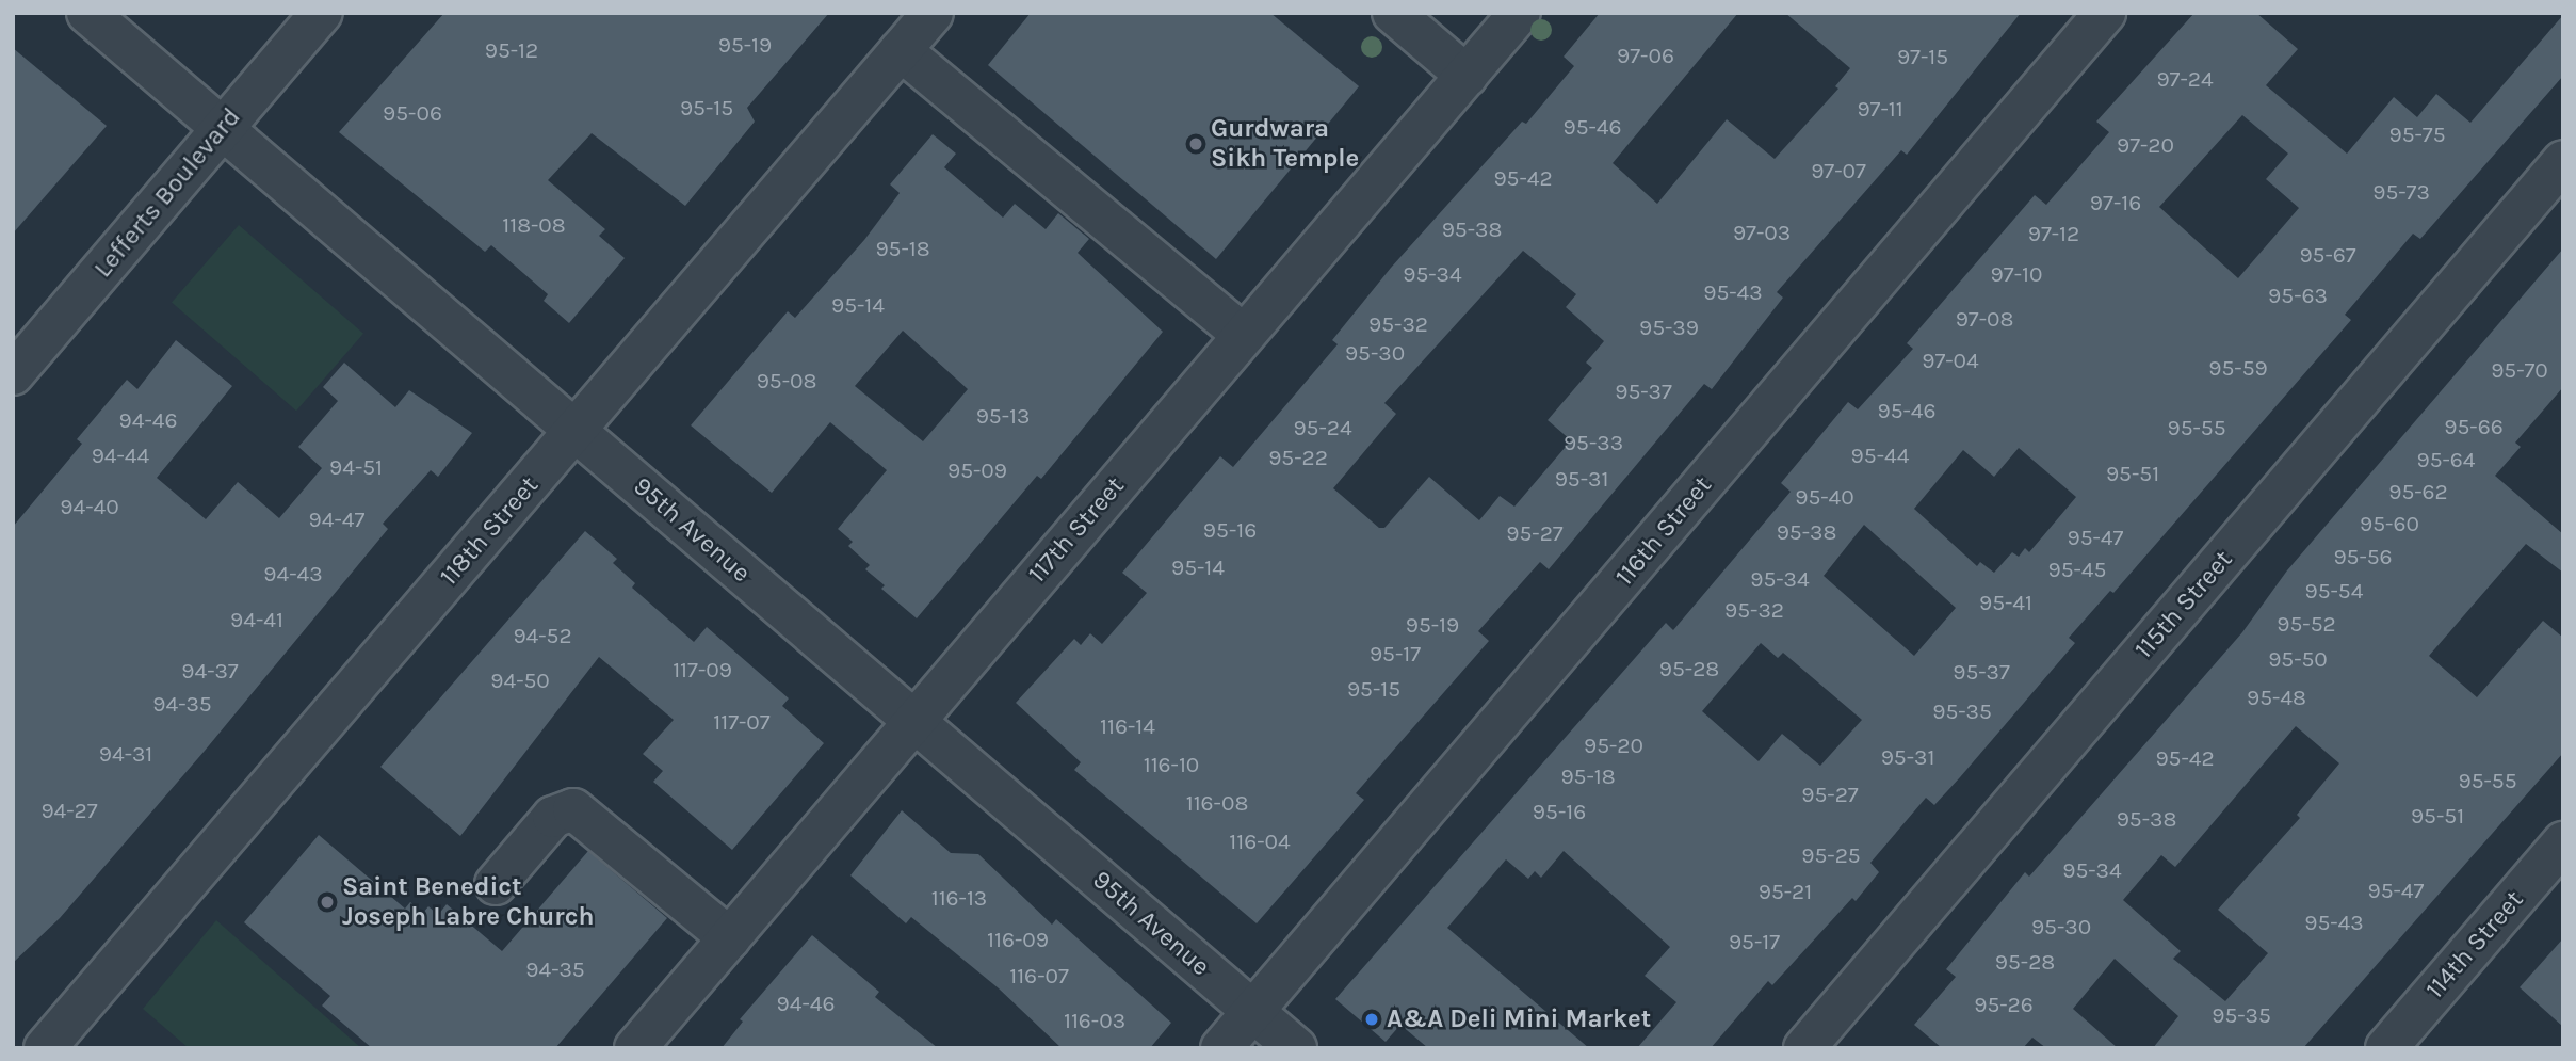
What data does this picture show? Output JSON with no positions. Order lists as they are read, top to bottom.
{
  "streets": {
    "street": [
      "Lefferts Boulevard",
      "95th Avenue",
      "117th Street",
      "118th Street",
      "116th Street",
      "115th Street",
      "114th Street"
    ]
  },
  "crossings": [
    ["Lefferts Boulevard", "95th Avenue"],
    ["95th Avenue", "117th Street"],
    ["95th Avenue", "118th Street"],
    ["95th Avenue", "116th Street"]
  ],
  "places": ["Gurdwara Sikh Temple", "Saint Benedict Joseph Labre Church", "A&A Deli Mini Market"],
  "house_numbers": [
    "95-19",
    "95-12",
    "97-06",
    "97-15",
    "97-24",
    "95-15",
    "97-11",
    "95-06",
    "95-46",
    "95-75",
    "97-20",
    "97-07",
    "95-42",
    "95-73",
    "97-16",
    "118-08",
    "95-38",
    "97-03",
    "97-12",
    "95-18",
    "95-67",
    "95-34",
    "97-10",
    "95-43",
    "95-63",
    "95-14",
    "97-08",
    "95-32",
    "95-39",
    "95-30",
    "97-04",
    "95-59",
    "95-70",
    "95-08",
    "95-37",
    "95-46",
    "95-13",
    "94-46",
    "95-66",
    "95-24",
    "95-55",
    "95-33",
    "94-44",
    "95-44",
    "95-22",
    "95-64",
    "94-51",
    "95-09",
    "95-51",
    "95-31",
    "95-62",
    "95-40",
    "94-40",
    "94-47",
    "95-60",
    "95-16",
    "95-38",
    "95-27",
    "95-47",
    "95-56",
    "95-14",
    "95-45",
    "94-43",
    "95-34",
    "95-54",
    "95-41",
    "95-32",
    "94-41",
    "95-52",
    "95-19",
    "94-52",
    "95-17",
    "95-50",
    "95-28",
    "117-09",
    "94-37",
    "95-37",
    "94-50",
    "95-15",
    "95-48",
    "94-35",
    "95-35",
    "117-07",
    "116-14",
    "95-20",
    "94-31",
    "95-31",
    "95-42",
    "116-10",
    "95-18",
    "95-55",
    "95-27",
    "116-08",
    "94-27",
    "95-16",
    "95-51",
    "95-38",
    "116-04",
    "95-25",
    "95-34",
    "95-47",
    "95-21",
    "116-13",
    "95-43",
    "95-30",
    "116-09",
    "95-17",
    "95-28",
    "94-35",
    "116-07",
    "94-46",
    "95-26",
    "95-35",
    "116-03"
  ]
}
